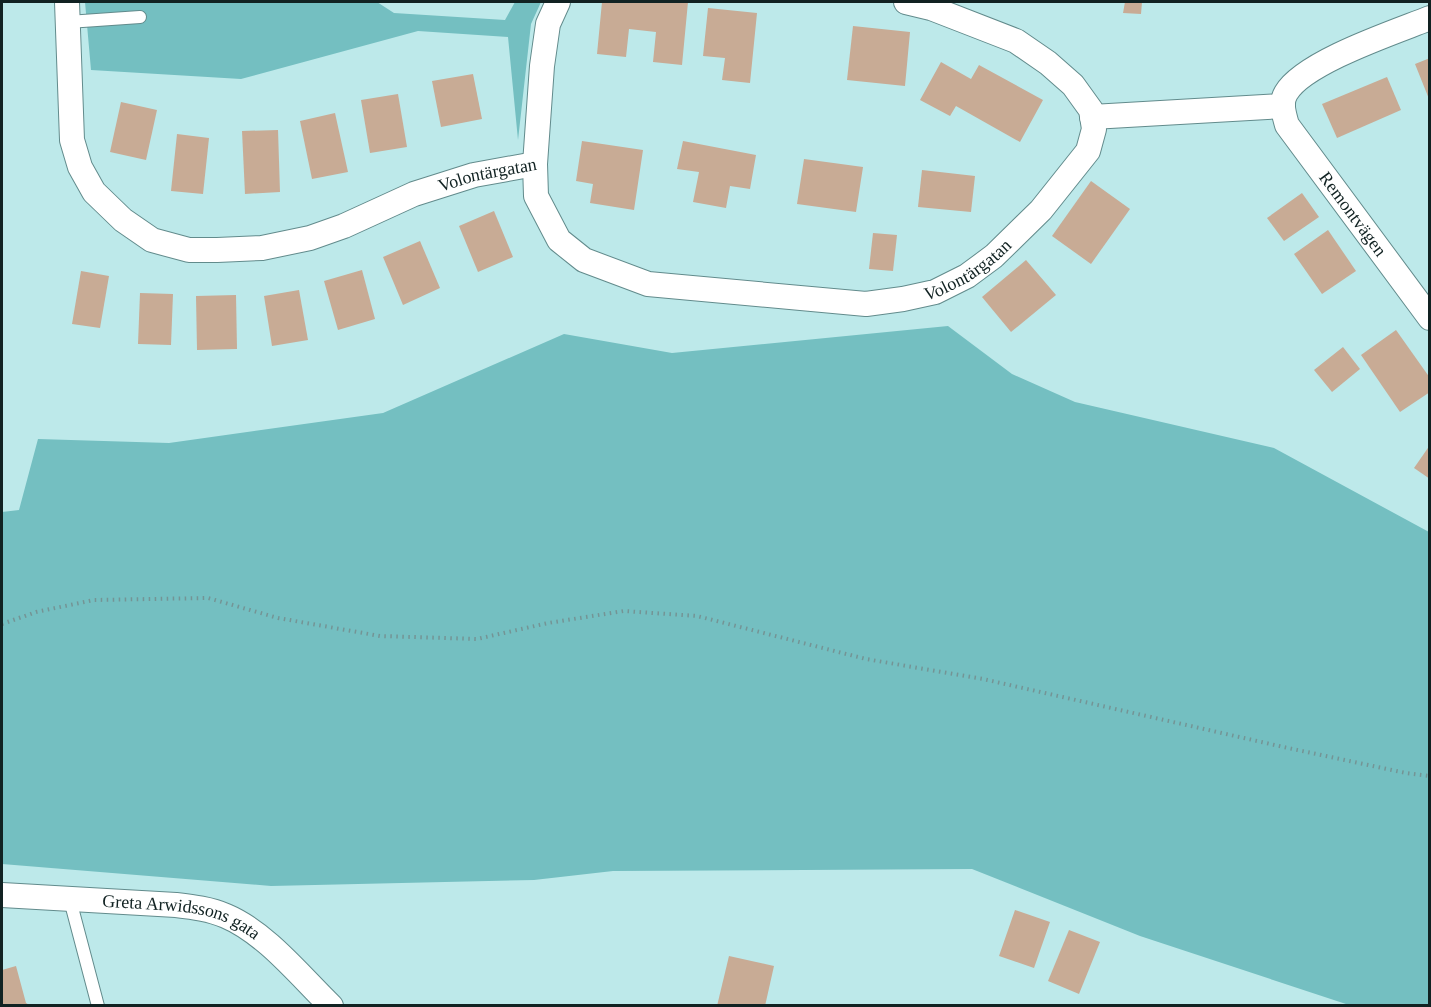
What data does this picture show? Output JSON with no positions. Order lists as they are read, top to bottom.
{
  "streets": {
    "street": ["Volontärgatan", "Remontvägen", "Greta Arwidssons gata"]
  }
}
